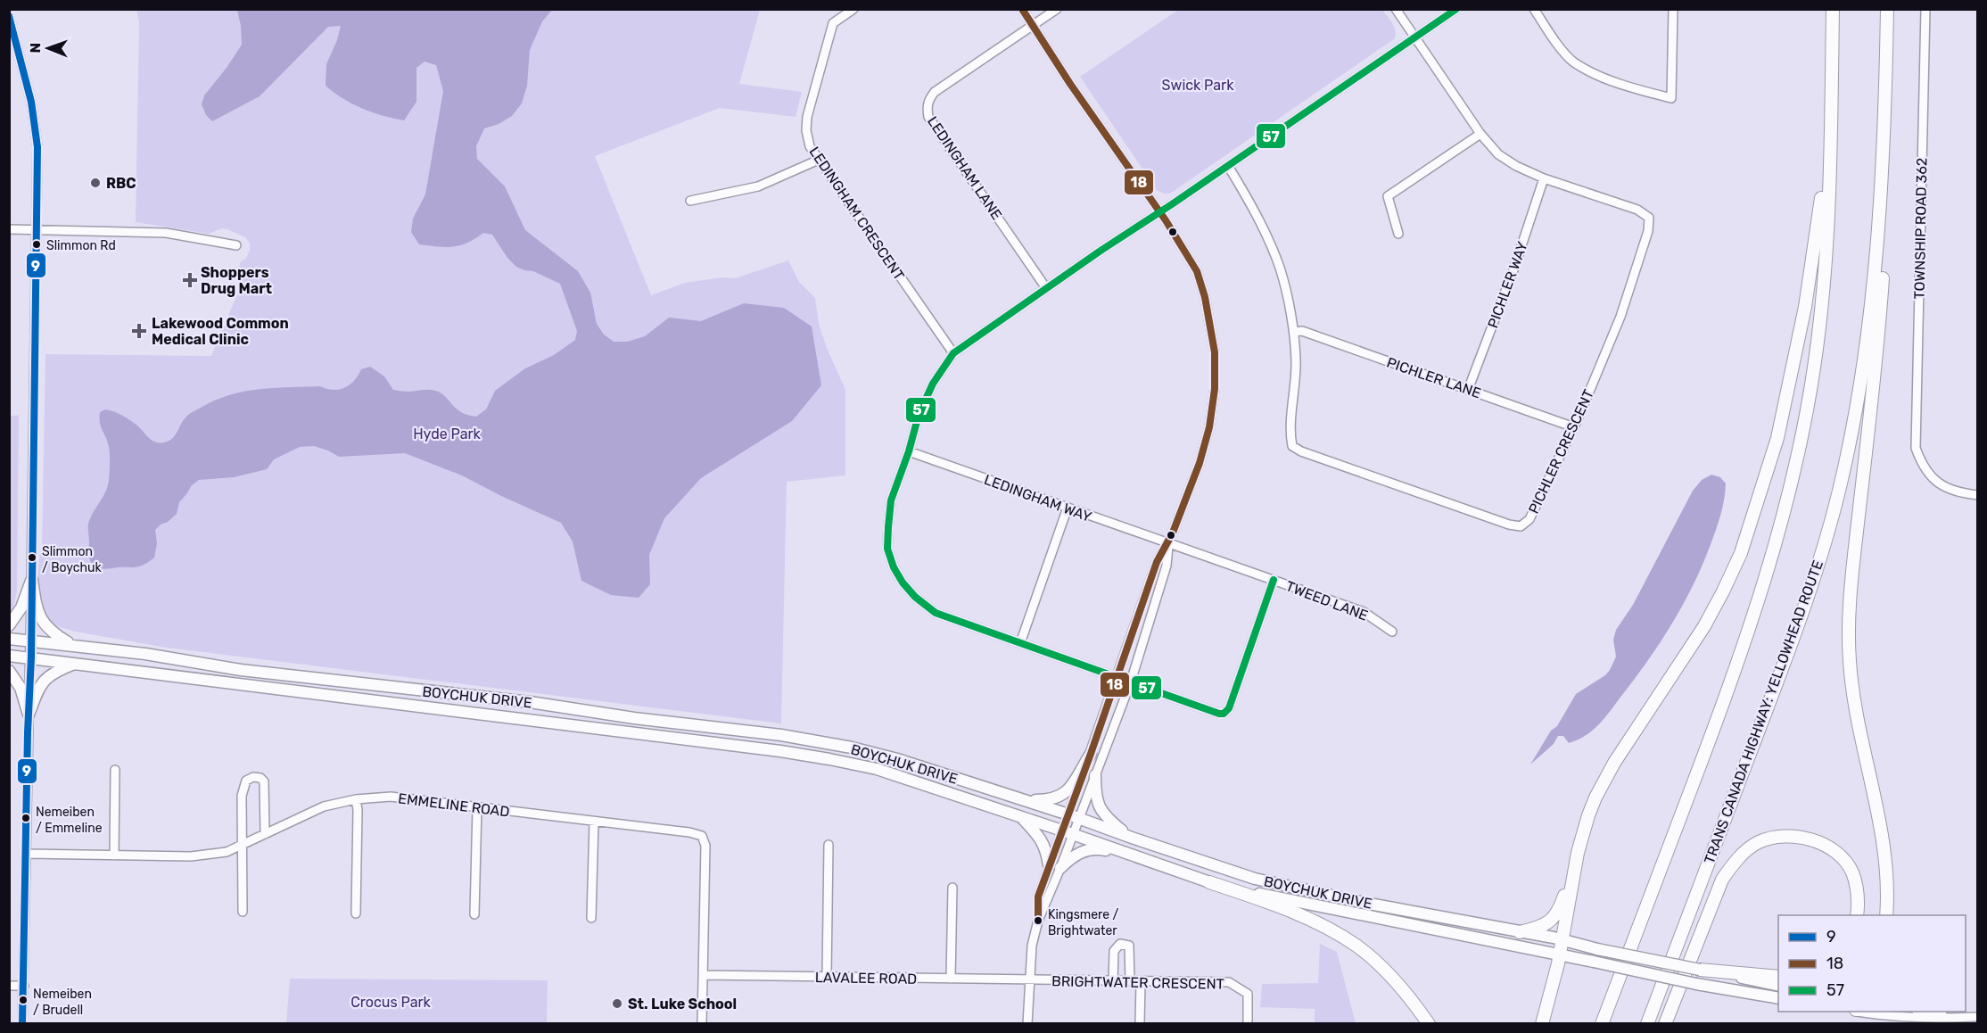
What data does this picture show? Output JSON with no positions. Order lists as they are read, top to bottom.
{
  "streets": {
    "highway": ["TRANS CANADA HIGHWAY: YELLOWHEAD ROUTE"],
    "main road": ["BOYCHUK DRIVE"],
    "street": [
      "LEDINGHAM LANE",
      "LEDINGHAM CRESCENT",
      "TOWNSHIP ROAD 362",
      "PICHLER WAY",
      "PICHLER LANE",
      "PICHLER CRESCENT",
      "LEDINGHAM WAY",
      "TWEED LANE",
      "EMMELINE ROAD",
      "LAVALEE ROAD",
      "BRIGHTWATER CRESCENT"
    ]
  },
  "crossings": [
    ["PICHLER WAY", "PICHLER LANE"],
    ["PICHLER WAY", "PICHLER CRESCENT"],
    ["PICHLER LANE", "PICHLER CRESCENT"],
    ["LEDINGHAM WAY", "TWEED LANE"],
    ["EMMELINE ROAD", "LAVALEE ROAD"],
    ["LAVALEE ROAD", "BRIGHTWATER CRESCENT"]
  ],
  "parks": ["Swick Park", "Hyde Park", "Crocus Park"],
  "places": {
    "other": [
      "RBC",
      "Slimmon Rd",
      "Slimmon / Boychuk",
      "Nemeiben / Emmeline",
      "Kingsmere / Brightwater",
      "Nemeiben / Brudell",
      "St. Luke School"
    ],
    "health": ["Shoppers Drug Mart", "Lakewood Common Medical Clinic"]
  },
  "lines": ["transit line 18", "transit line 57", "transit line 9"],
  "legend": ["9", "18", "57"],
  "north": "left"
}
